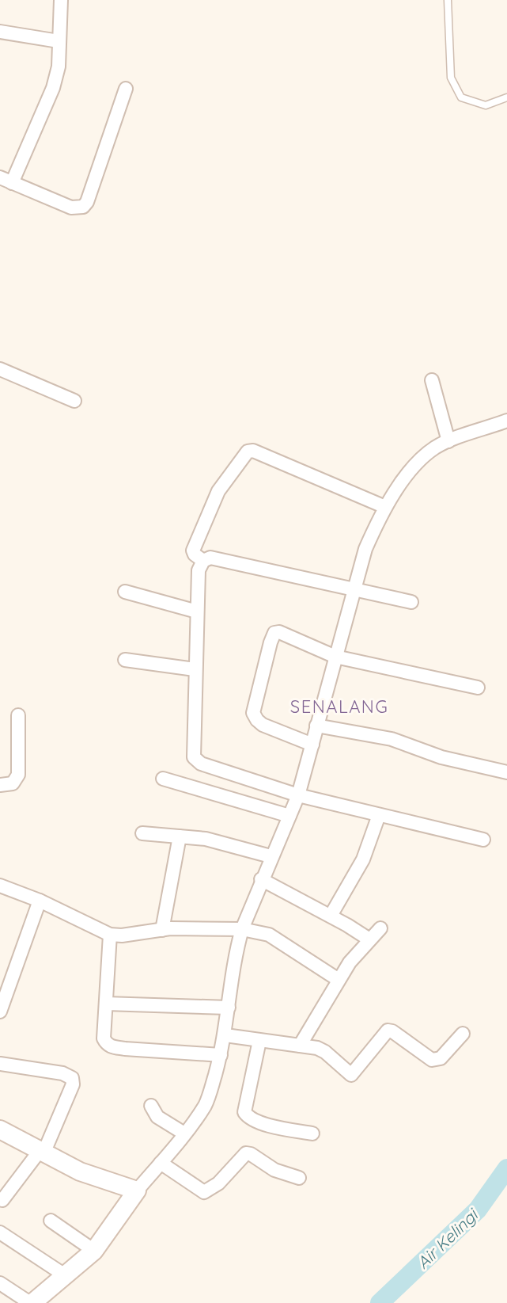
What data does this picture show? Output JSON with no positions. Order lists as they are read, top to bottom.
{
  "districts": ["SENALANG"],
  "water": ["Air Kelingi"]
}
